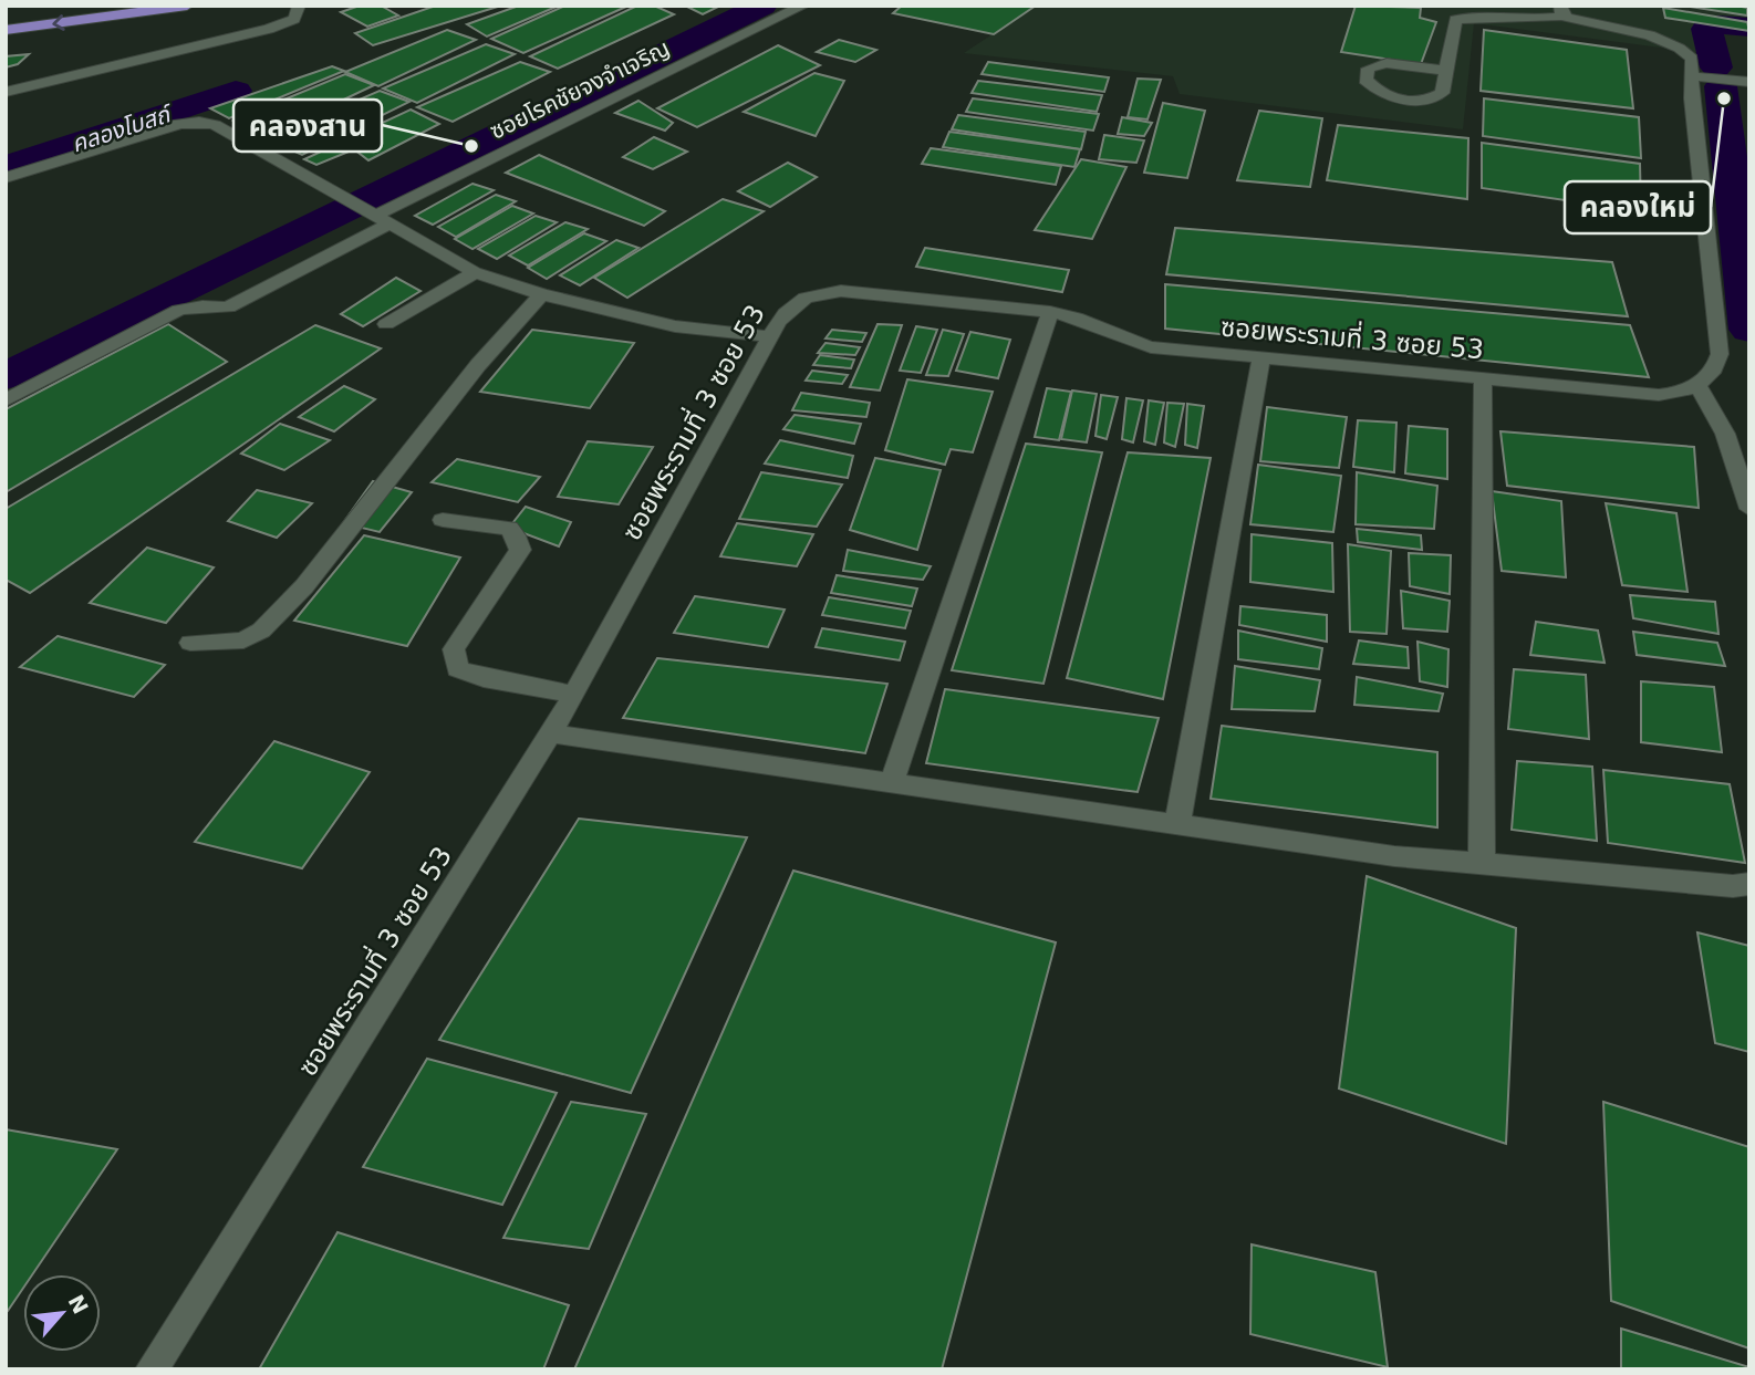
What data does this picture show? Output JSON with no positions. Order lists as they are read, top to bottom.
{
  "streets": {
    "street": ["ซอยโรคชัยจงจำเจริญ", "ซอยพระรามที่ 3 ซอย 53"]
  },
  "water": ["คลองโบสถ์"],
  "places": ["คลองใหม่", "คลองสาน"],
  "north": "top right"
}
